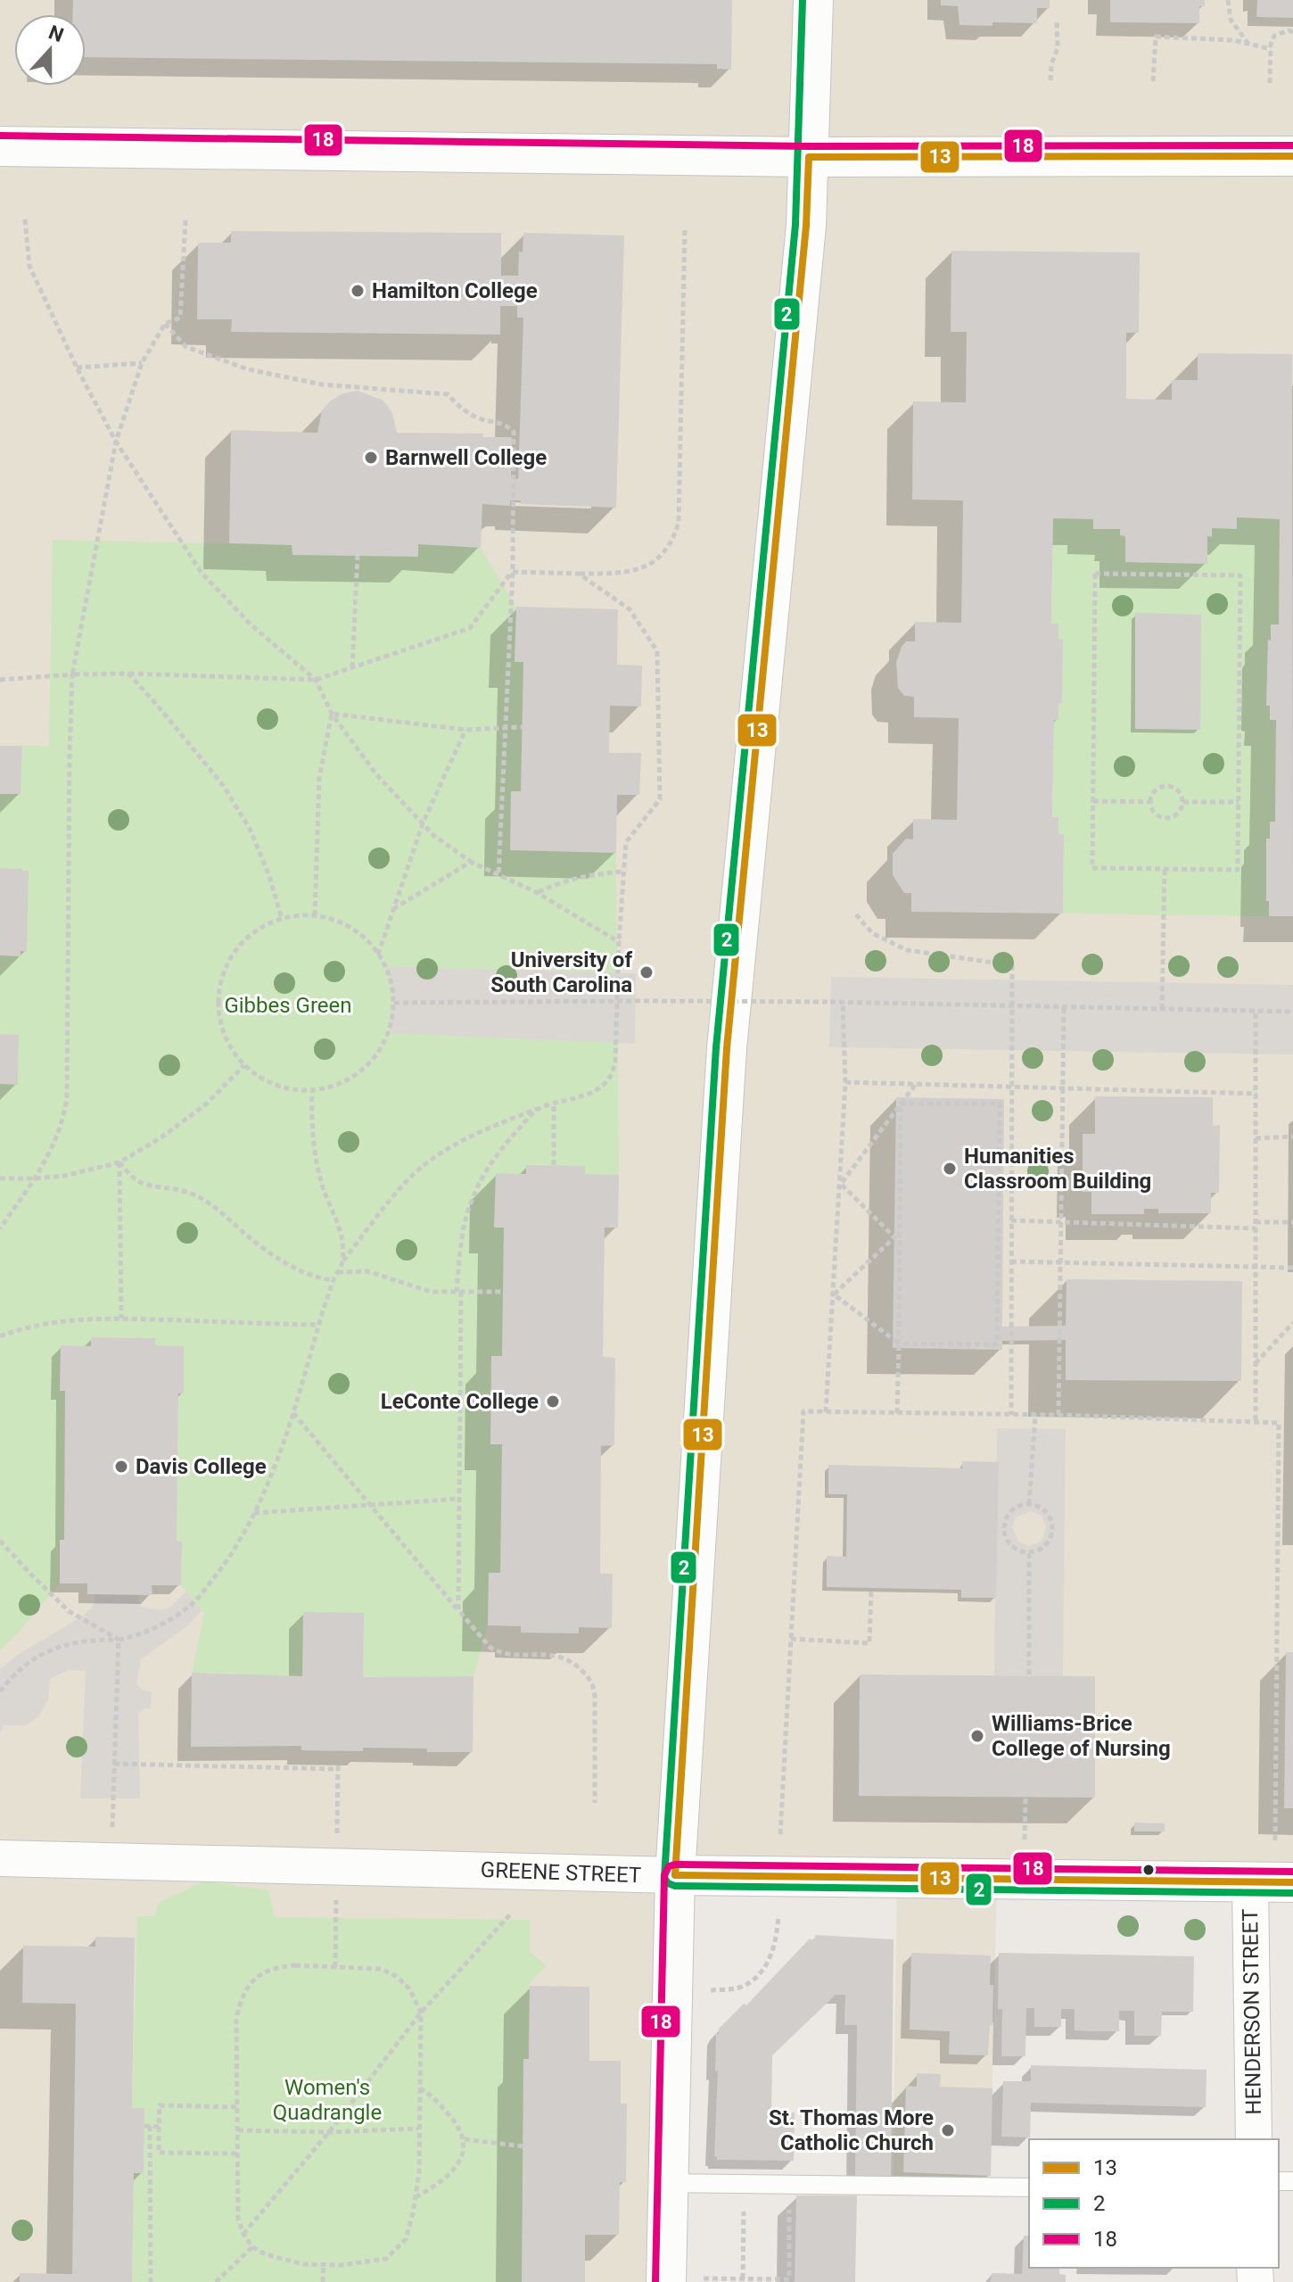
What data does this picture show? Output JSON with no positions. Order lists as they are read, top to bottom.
{
  "streets": {
    "street": ["GREENE STREET", "HENDERSON STREET"]
  },
  "crossings": [
    ["GREENE STREET", "HENDERSON STREET"]
  ],
  "parks": ["Gibbes Green", "Women's Quadrangle"],
  "places": [
    "Hamilton College",
    "Barnwell College",
    "University of South Carolina",
    "Humanities Classroom Building",
    "LeConte College",
    "Davis College",
    "Williams-Brice College of Nursing",
    "St. Thomas More Catholic Church"
  ],
  "lines": ["transit line 2", "transit line 18", "transit line 13"],
  "legend": ["13", "2", "18"],
  "north": "top"
}
